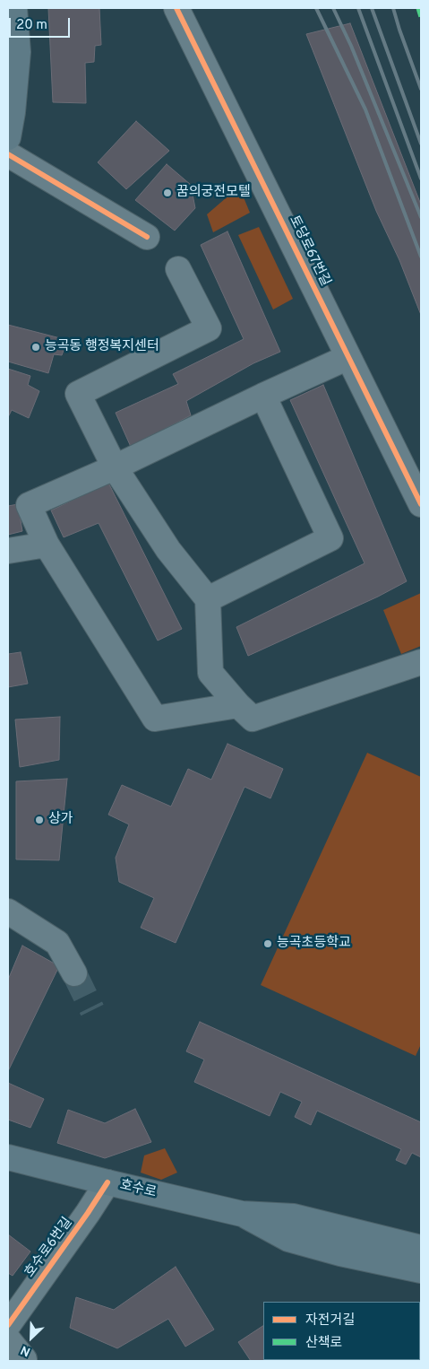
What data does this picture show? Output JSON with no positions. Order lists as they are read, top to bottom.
{
  "streets": {
    "main road": ["호수로"],
    "street": ["토당로67번길", "호수로6번길"]
  },
  "crossings": [
    ["호수로", "호수로6번길"]
  ],
  "places": [
    "꿈의궁전모텔",
    "능곡동 행정복지센터",
    "상가",
    "능곡초등학교"
  ],
  "legend": ["자전거길", "산책로"],
  "scale_bar": "20 m",
  "north": "bottom left"
}
